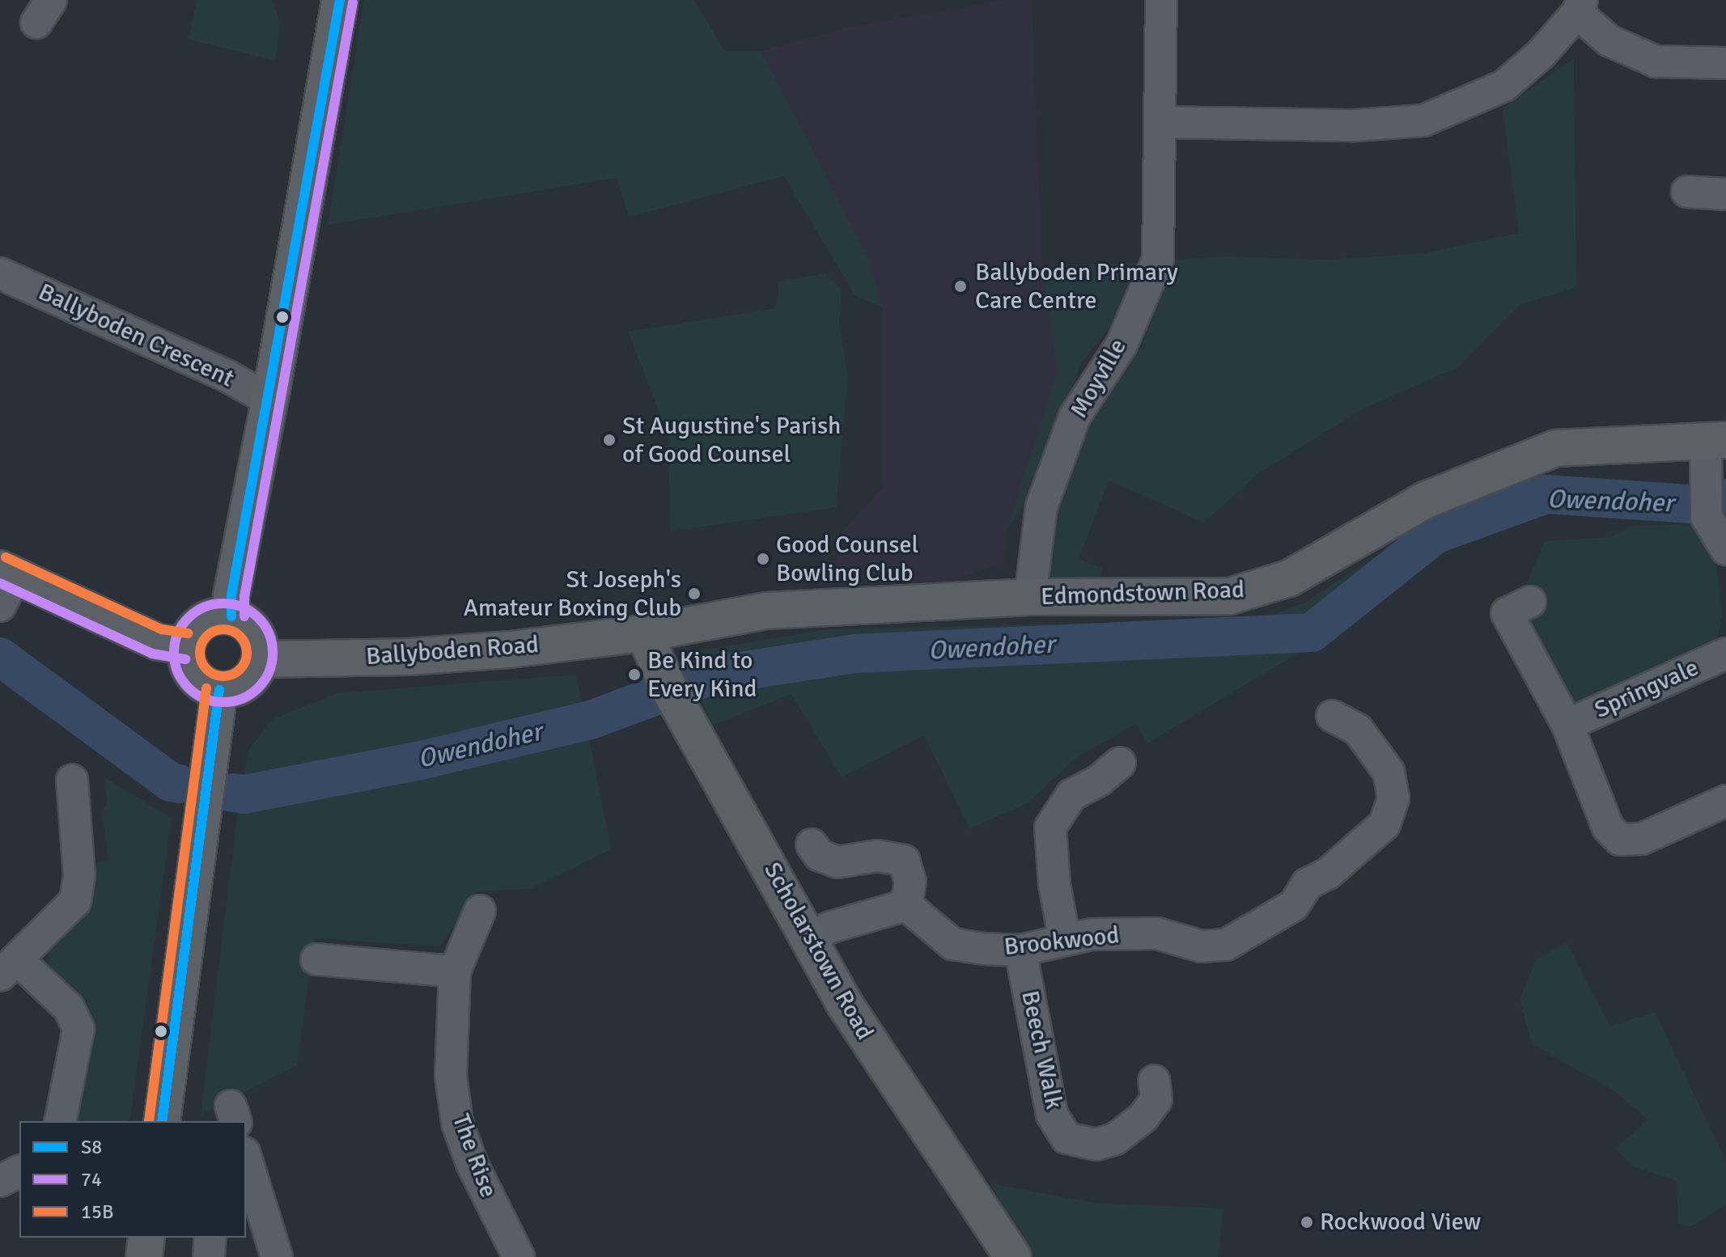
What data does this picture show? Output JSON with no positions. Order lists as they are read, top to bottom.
{
  "streets": {
    "main road": ["Edmondstown Road", "Ballyboden Road", "Scholarstown Road"],
    "street": [
      "Ballyboden Crescent",
      "Moyville",
      "Springvale",
      "Brookwood",
      "Beech Walk",
      "The Rise"
    ]
  },
  "crossings": [
    ["Moyville", "Edmondstown Road"],
    ["Edmondstown Road", "Ballyboden Road"],
    ["Edmondstown Road", "Scholarstown Road"],
    ["Ballyboden Road", "Scholarstown Road"],
    ["Brookwood", "Beech Walk"]
  ],
  "water": ["Owendoher"],
  "places": [
    "Ballyboden Primary Care Centre",
    "St Augustine's Parish of Good Counsel",
    "Good Counsel Bowling Club",
    "St Joseph's Amateur Boxing Club",
    "Be Kind to Every Kind",
    "Rockwood View"
  ],
  "lines": ["transit line S8", "transit line 74", "transit line 15B"],
  "legend": ["S8", "74", "15B"]
}
